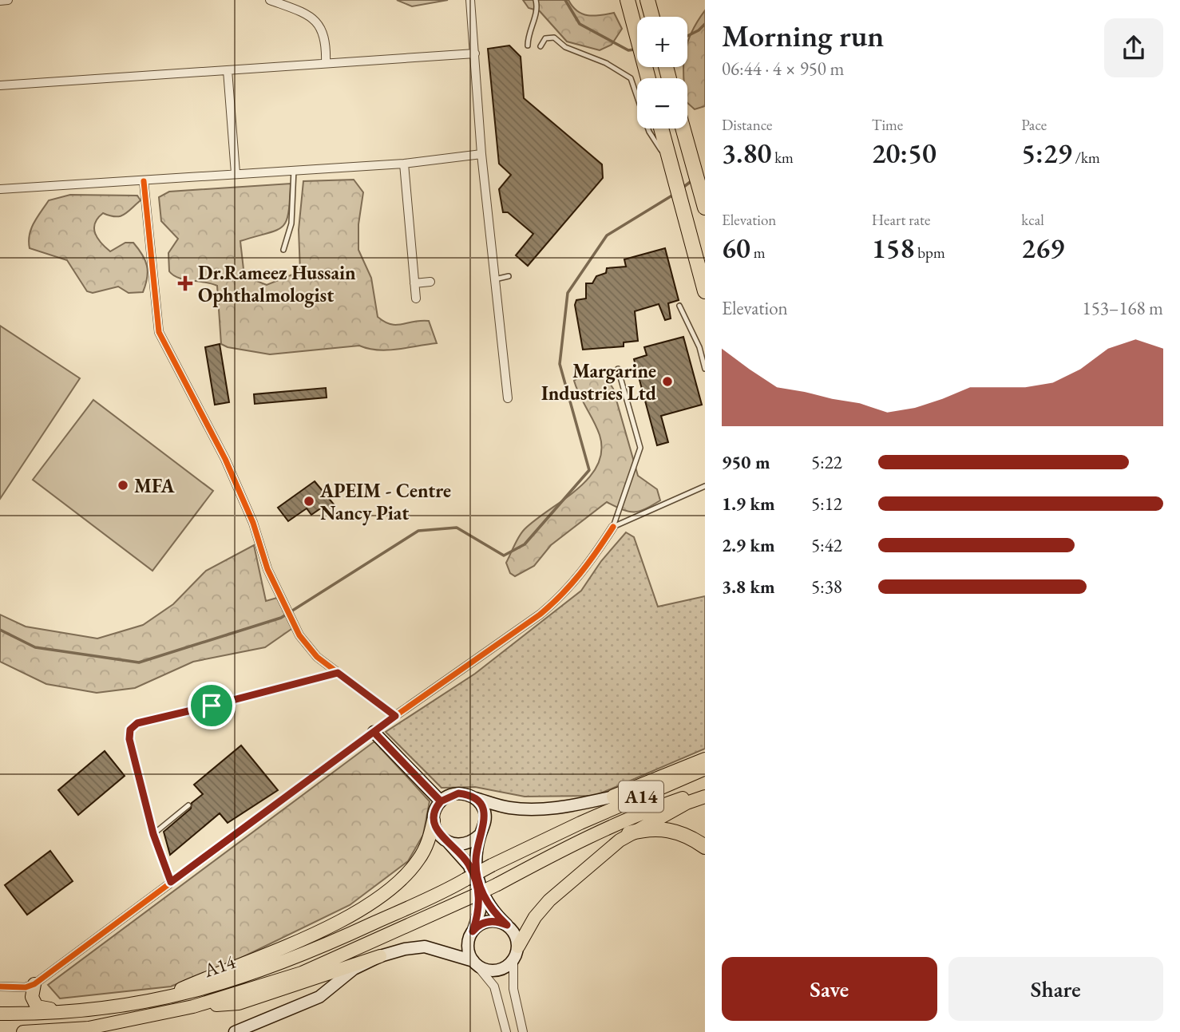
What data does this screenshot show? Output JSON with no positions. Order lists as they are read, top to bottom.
{
  "streets": {
    "main road": ["A14"]
  },
  "places": {
    "health": ["Dr.Rameez Hussain Ophthalmologist"],
    "other": ["Margarine Industries Ltd", "MFA", "APEIM - Centre Nancy Piat"]
  },
  "page": {
    "heading": ["Morning run", "06:44 · 4 × 950 m"],
    "map_buttons": ["+", "−"],
    "stats": [
      ["Distance", "3.80 km"],
      ["Time", "20:50"],
      ["Pace", "5:29 /km"],
      ["Elevation", "60 m"],
      ["Heart rate", "158 bpm"],
      ["kcal", "269"]
    ],
    "chart": ["Elevation", "153–168 m"],
    "list": [
      {
        "name": "950 m",
        "note": "5:22"
      },
      {
        "name": "1.9 km",
        "note": "5:12"
      },
      {
        "name": "2.9 km",
        "note": "5:42"
      },
      {
        "name": "3.8 km",
        "note": "5:38"
      }
    ],
    "buttons": ["Save", "Share"]
  }
}
